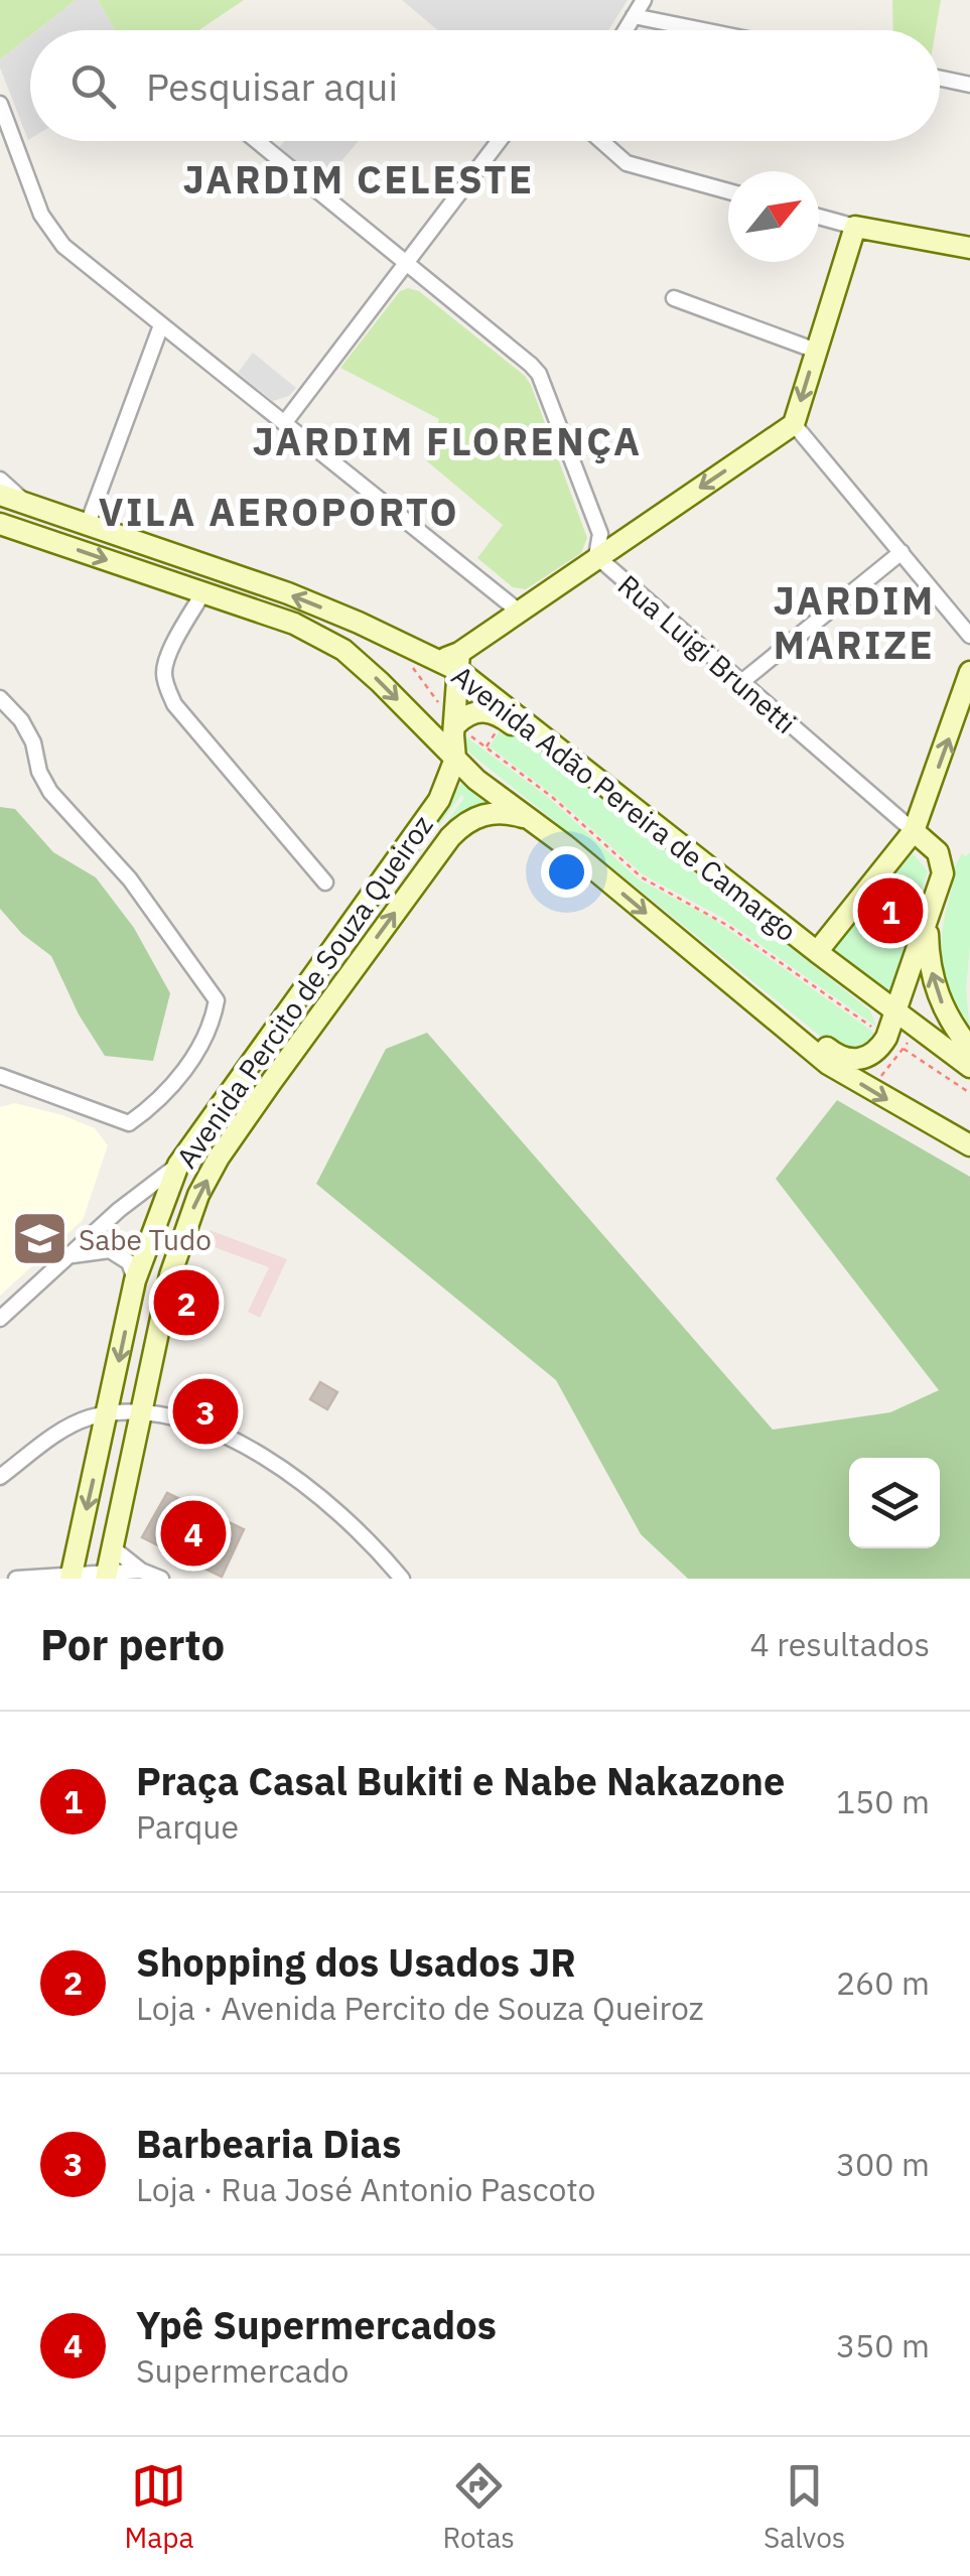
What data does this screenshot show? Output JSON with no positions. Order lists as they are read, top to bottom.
{
  "streets": {
    "main road": ["Rua Luigi Brunetti", "Avenida Adão Pereira de Camargo", "Avenida Percito de Souza Queiroz"]
  },
  "crossings": [
    ["Avenida Adão Pereira de Camargo", "Avenida Percito de Souza Queiroz"]
  ],
  "districts": [
    "JARDIM CELESTE",
    "JARDIM FLORENÇA",
    "VILA AEROPORTO",
    "JARDIM MARIZE"
  ],
  "places": {
    "school or university": ["Sabe Tudo"]
  },
  "north": "top right",
  "page": {
    "search": "Pesquisar aqui",
    "pins": [
      "1",
      "2",
      "3",
      "4"
    ],
    "heading": ["Por perto", "4 resultados"],
    "list": [
      {
        "mark": "1",
        "name": "Praça Casal Bukiti e Nabe Nakazone",
        "note": "Parque",
        "value": "150 m"
      },
      {
        "mark": "2",
        "name": "Shopping dos Usados JR",
        "note": "Loja · Avenida Percito de Souza Queiroz",
        "value": "260 m"
      },
      {
        "mark": "3",
        "name": "Barbearia Dias",
        "note": "Loja · Rua José Antonio Pascoto",
        "value": "300 m"
      },
      {
        "mark": "4",
        "name": "Ypê Supermercados",
        "note": "Supermercado",
        "value": "350 m"
      }
    ],
    "nav": ["Mapa", "Rotas", "Salvos"]
  }
}
